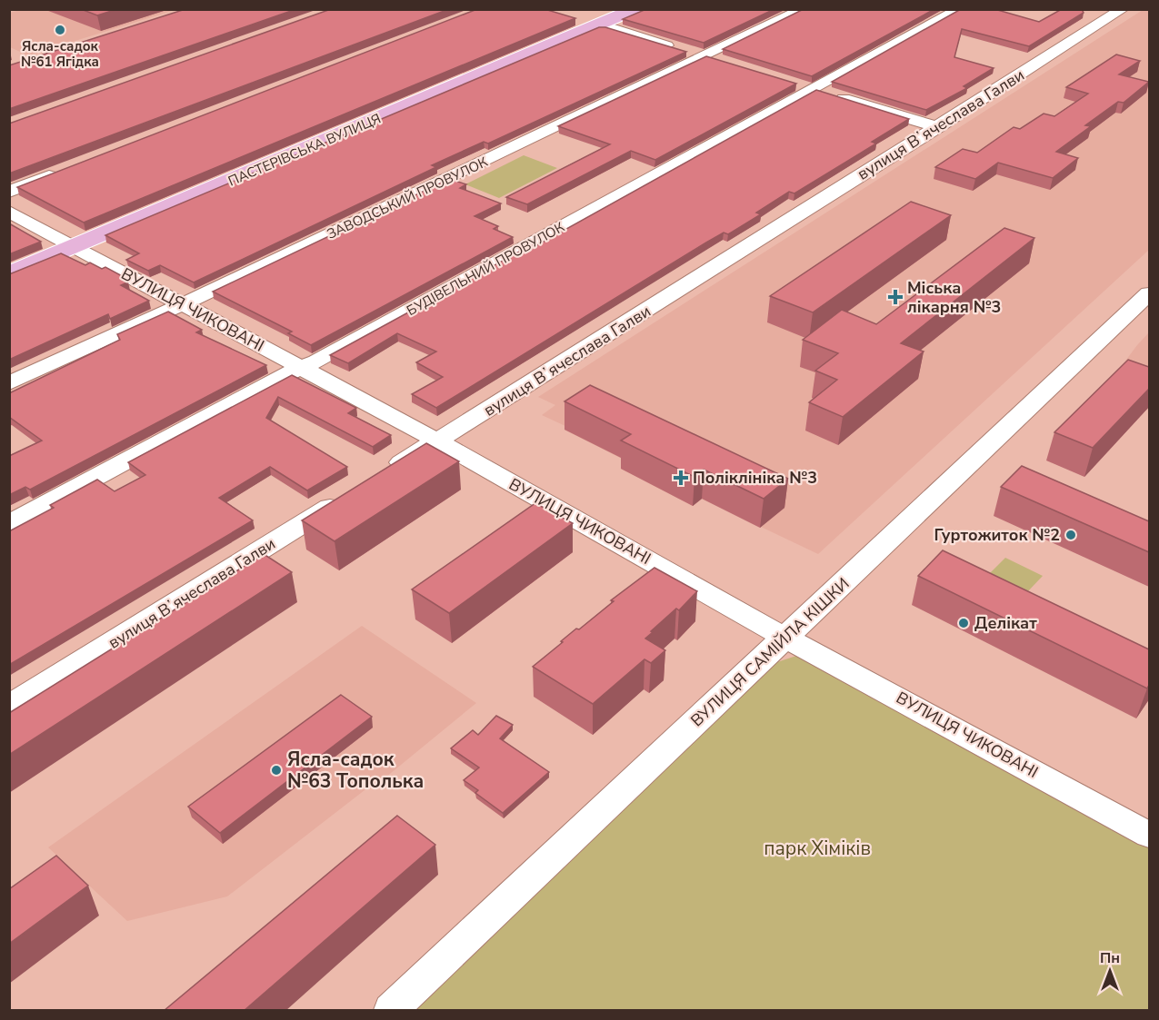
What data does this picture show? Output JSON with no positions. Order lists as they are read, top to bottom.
{
  "streets": {
    "main road": ["ПАСТЕРІВСЬКА ВУЛИЦЯ"],
    "street": [
      "вулиця Вʼячеслава Галви",
      "ЗАВОДСЬКИЙ ПРОВУЛОК",
      "БУДІВЕЛЬНИЙ ПРОВУЛОК",
      "ВУЛИЦЯ ЧИКОВАНІ",
      "ВУЛИЦЯ САМІЙЛА КІШКИ"
    ]
  },
  "crossings": [
    ["вулиця Вʼячеслава Галви", "ВУЛИЦЯ ЧИКОВАНІ"],
    ["ПАСТЕРІВСЬКА ВУЛИЦЯ", "ВУЛИЦЯ ЧИКОВАНІ"],
    ["ЗАВОДСЬКИЙ ПРОВУЛОК", "ВУЛИЦЯ ЧИКОВАНІ"],
    ["БУДІВЕЛЬНИЙ ПРОВУЛОК", "ВУЛИЦЯ ЧИКОВАНІ"],
    ["ВУЛИЦЯ ЧИКОВАНІ", "ВУЛИЦЯ САМІЙЛА КІШКИ"]
  ],
  "parks": ["парк Хіміків"],
  "places": {
    "other": [
      "Ясла-садок №61 Ягідка",
      "Гуртожиток №2",
      "Делікат",
      "Ясла-садок №63 Тополька"
    ],
    "health": ["Міська лікарня №3", "Поліклініка №3"]
  },
  "north": "top"
}
